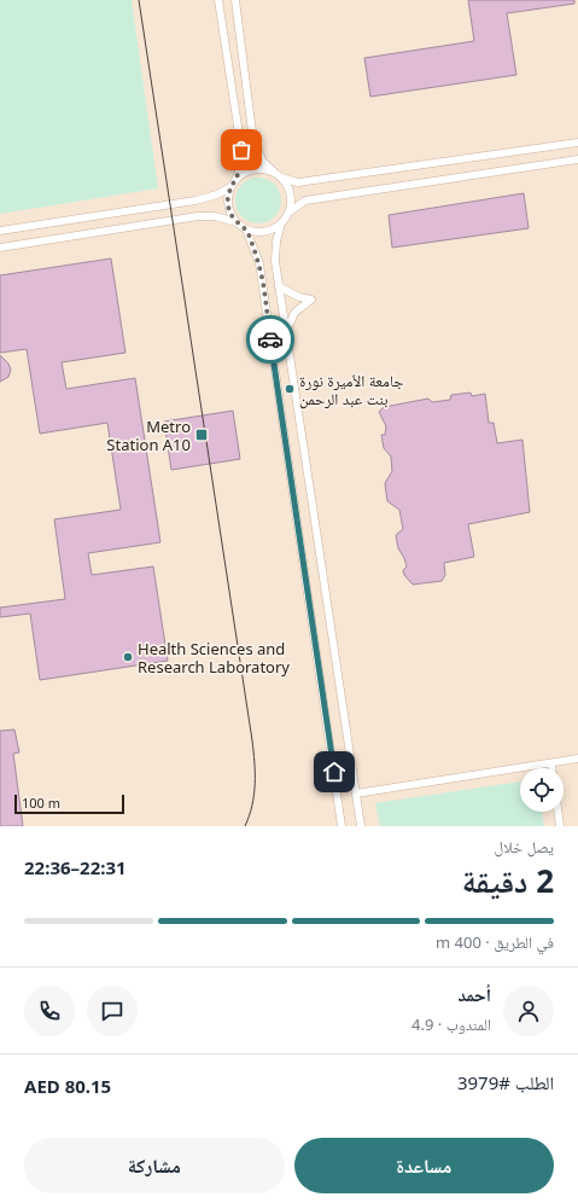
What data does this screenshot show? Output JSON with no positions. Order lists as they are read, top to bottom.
{
  "places": {
    "other": ["جامعة الأميرة نورة بنت عبد الرحمن", "Health Sciences and Research Laboratory"],
    "transit": ["Metro Station A10"]
  },
  "scale_bar": "100 m",
  "page": {
    "scale": "100 m",
    "heading": ["2 دقيقة", "يصل خلال", "22:31–22:36"],
    "panel": [
      "أحمد",
      "المندوب · 4.9",
      "الطلب #3979",
      "AED 80.15"
    ],
    "bar": "في الطريق · 400 m",
    "buttons": ["مساعدة", "مشاركة"]
  }
}
